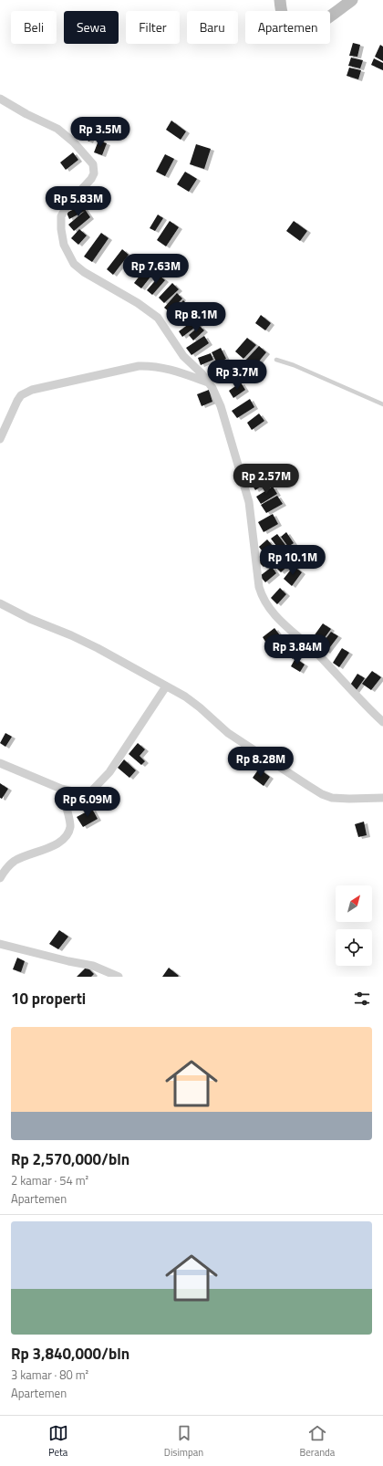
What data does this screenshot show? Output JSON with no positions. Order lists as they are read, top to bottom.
{
  "north": "top right",
  "page": {
    "chip": [
      "Beli",
      "Sewa",
      "Filter",
      "Baru",
      "Apartemen"
    ],
    "price": [
      "Rp 3.5M",
      "Rp 5.83M",
      "Rp 7.63M",
      "Rp 8.1M",
      "Rp 3.7M",
      "Rp 2.57M",
      "Rp 10.1M",
      "Rp 3.84M",
      "Rp 8.28M",
      "Rp 6.09M"
    ],
    "heading": "10 properti",
    "list": [
      {
        "name": "Rp 2,570,000/bln",
        "note": "2 kamar · 54 m² · Apartemen"
      },
      {
        "name": "Rp 3,840,000/bln",
        "note": "3 kamar · 80 m² · Apartemen"
      }
    ],
    "tabs": ["Peta", "Disimpan", "Beranda"]
  }
}
